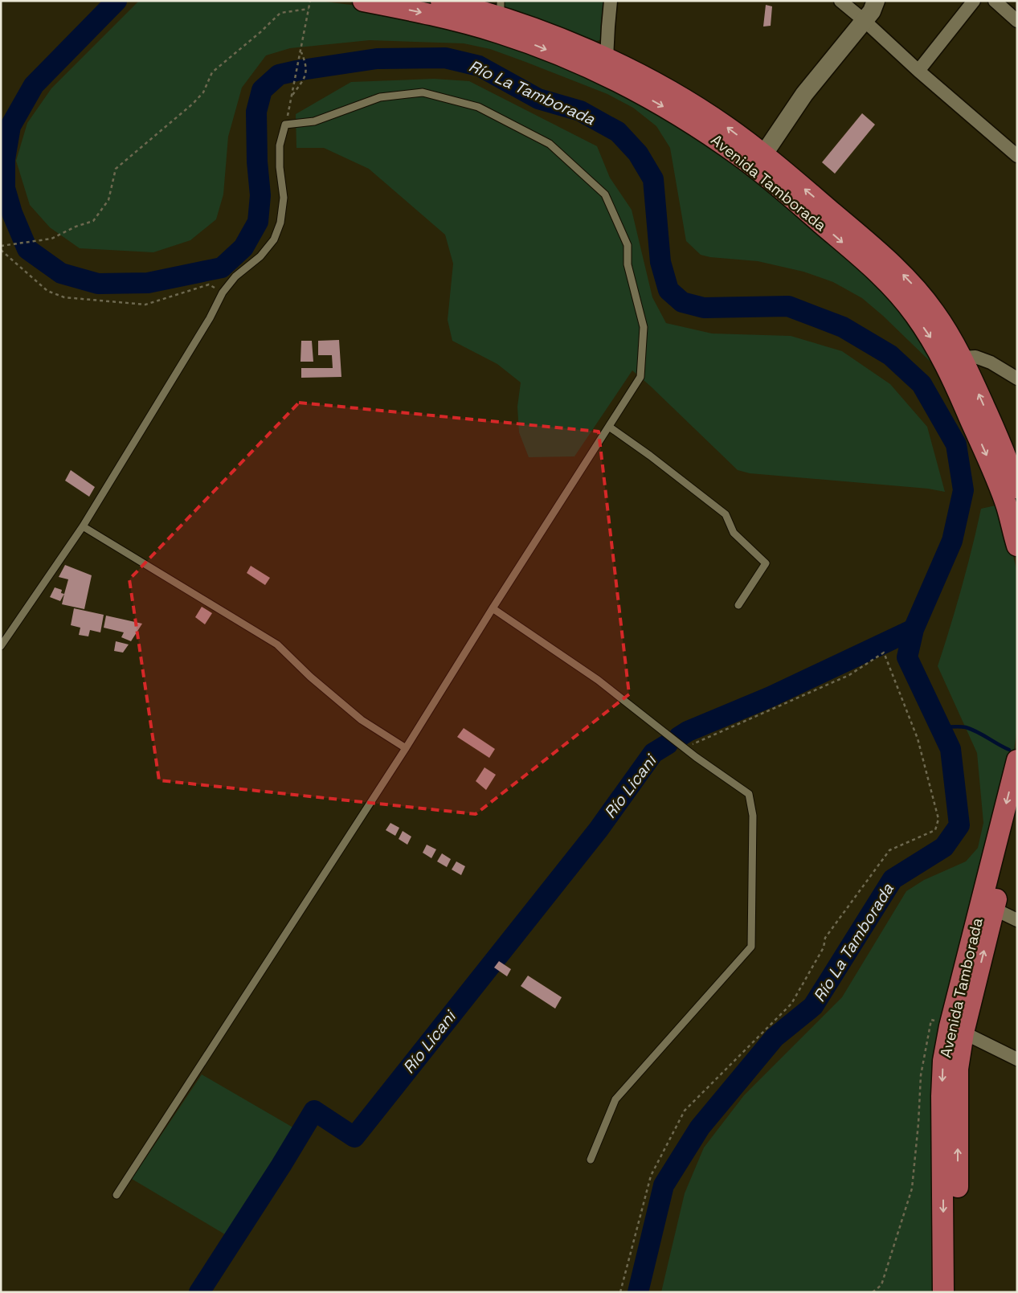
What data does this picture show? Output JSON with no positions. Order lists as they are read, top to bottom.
{
  "streets": {
    "main road": ["Avenida Tamborada"]
  },
  "water": ["Río La Tamborada", "Río Licani"]
}
